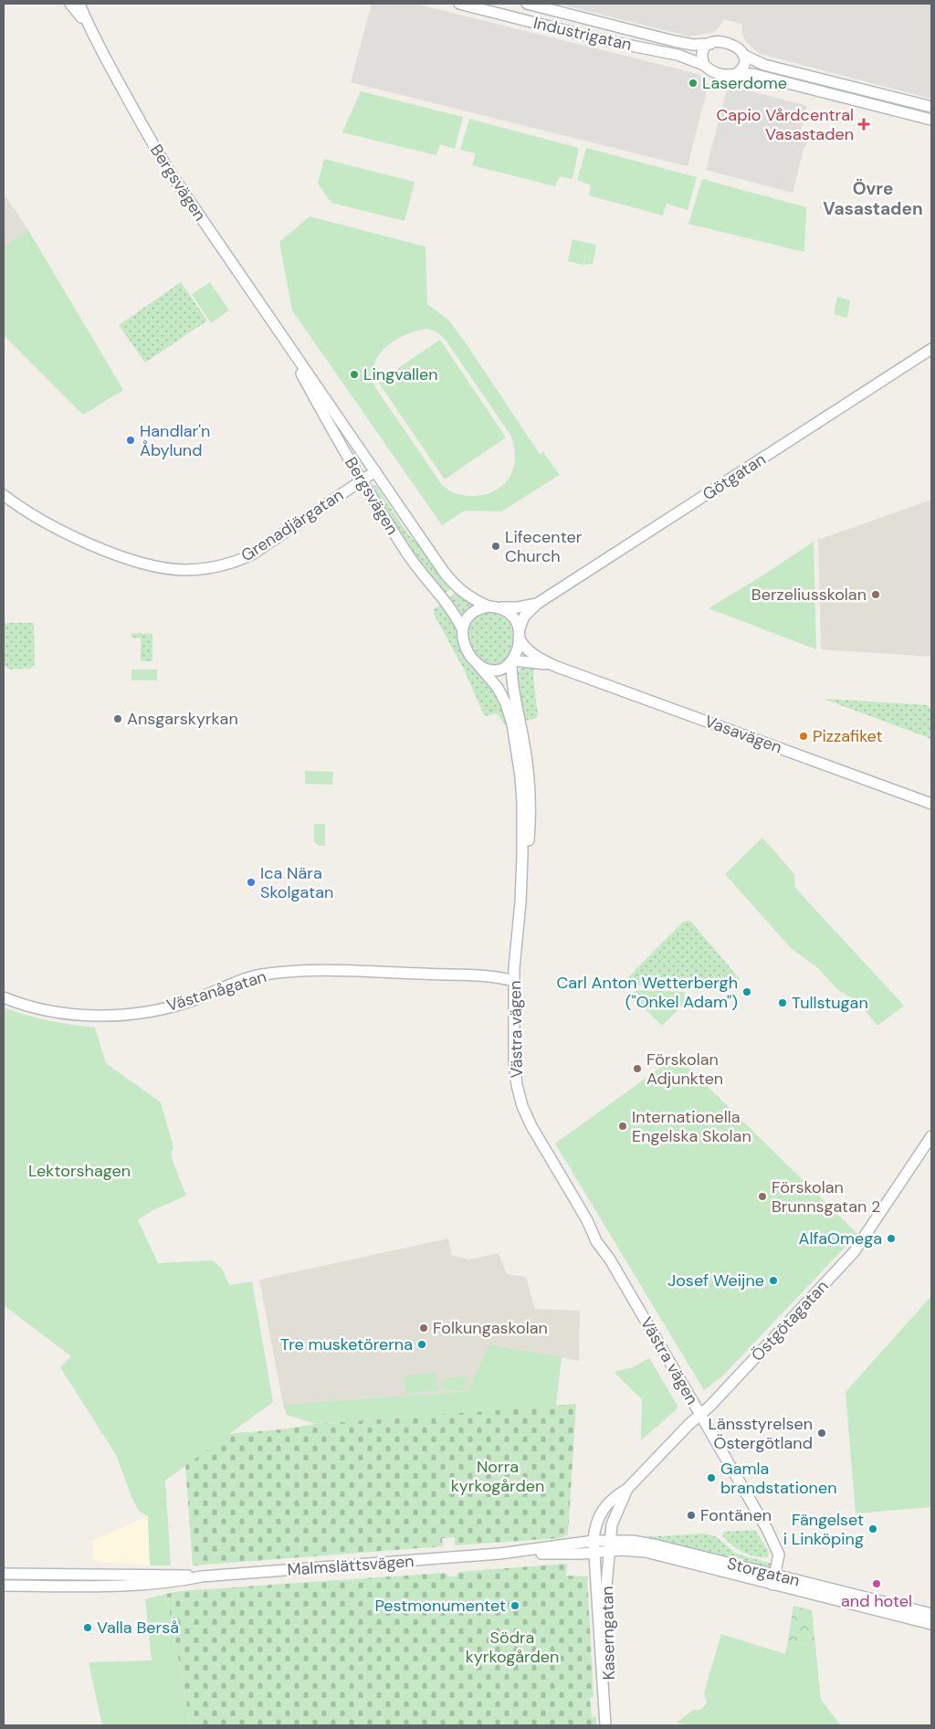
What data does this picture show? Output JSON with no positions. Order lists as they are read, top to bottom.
{
  "streets": {
    "main road": [
      "Industrigatan",
      "Bergsvägen",
      "Götgatan",
      "Grenadjärgatan",
      "Vasavägen",
      "Västanågatan",
      "Västra vägen",
      "Östgötagatan",
      "Malmslättsvägen",
      "Storgatan",
      "Kaserngatan"
    ]
  },
  "crossings": [
    ["Bergsvägen", "Götgatan"],
    ["Bergsvägen", "Grenadjärgatan"],
    ["Bergsvägen", "Vasavägen"],
    ["Bergsvägen", "Västra vägen"],
    ["Götgatan", "Vasavägen"],
    ["Götgatan", "Västra vägen"],
    ["Vasavägen", "Västra vägen"],
    ["Västanågatan", "Västra vägen"],
    ["Västra vägen", "Östgötagatan"],
    ["Västra vägen", "Storgatan"],
    ["Östgötagatan", "Malmslättsvägen"],
    ["Östgötagatan", "Storgatan"],
    ["Östgötagatan", "Kaserngatan"],
    ["Malmslättsvägen", "Storgatan"],
    ["Malmslättsvägen", "Kaserngatan"],
    ["Storgatan", "Kaserngatan"]
  ],
  "districts": ["Övre Vasastaden"],
  "parks": ["Lektorshagen", "Norra kyrkogården", "Södra kyrkogården"],
  "places": {
    "other": [
      "Laserdome",
      "Lingvallen",
      "Handlar'n Åbylund",
      "Lifecenter Church",
      "Berzeliusskolan",
      "Ansgarskyrkan",
      "Pizzafiket",
      "Ica Nära Skolgatan",
      "Carl Anton Wetterbergh (\"Onkel Adam\")",
      "Tullstugan",
      "Förskolan Adjunkten",
      "Internationella Engelska Skolan",
      "Förskolan Brunnsgatan 2",
      "AlfaOmega",
      "Josef Weijne",
      "Folkungaskolan",
      "Tre musketörerna",
      "Länsstyrelsen Östergötland",
      "Gamla brandstationen",
      "Fontänen",
      "Fängelset i Linköping",
      "and hotel",
      "Pestmonumentet",
      "Valla Berså"
    ],
    "health": ["Capio Vårdcentral Vasastaden"]
  }
}
